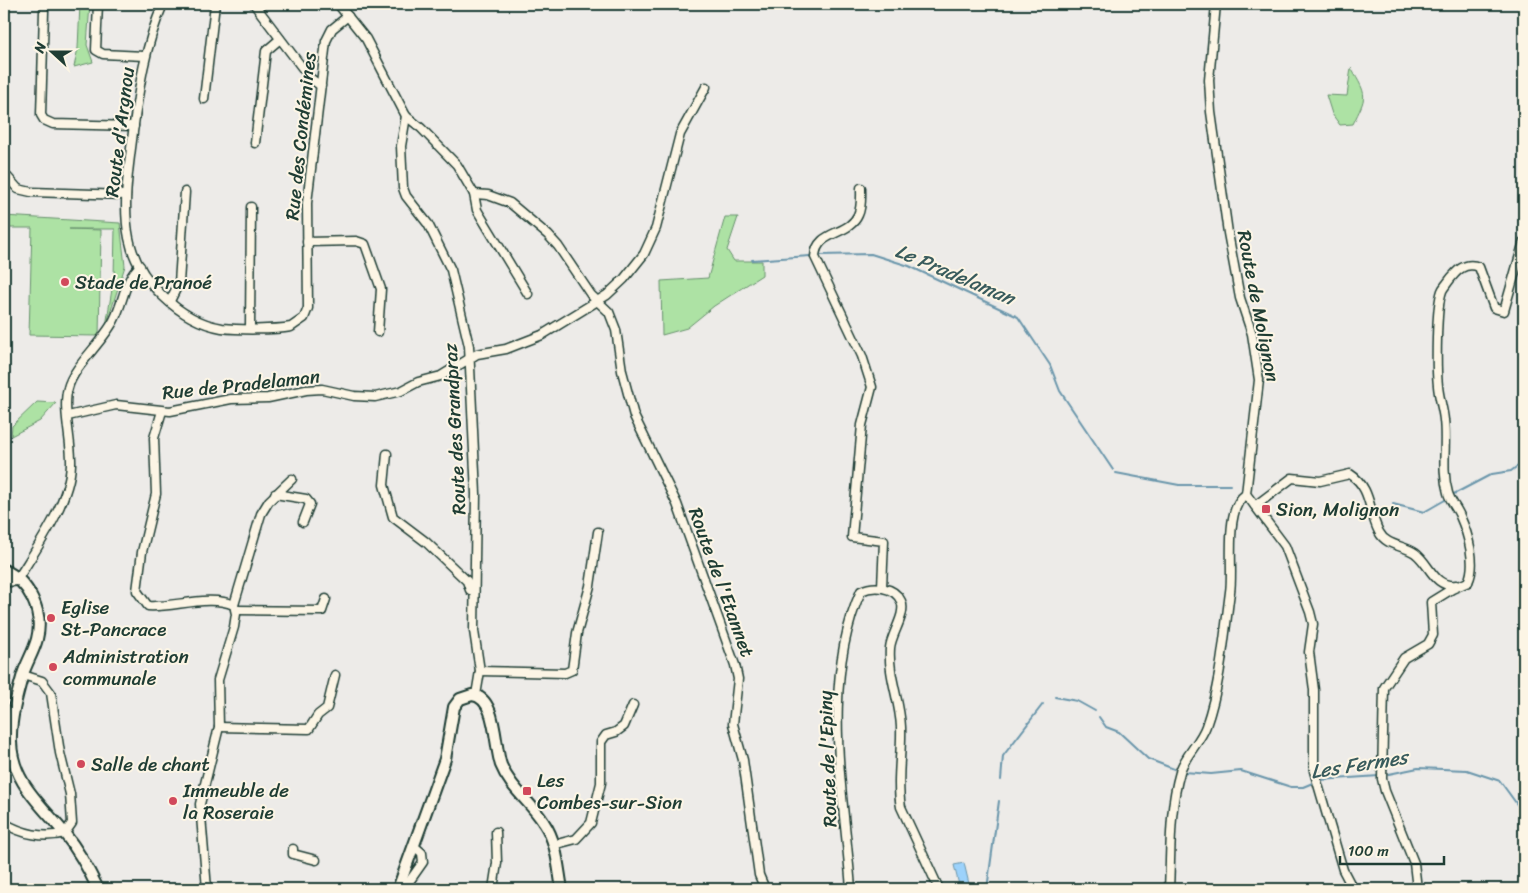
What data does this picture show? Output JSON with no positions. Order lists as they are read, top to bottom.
{
  "streets": {
    "street": [
      "Route d'Argnou",
      "Rue des Condémines",
      "Route de Molignon",
      "Rue de Pradelaman",
      "Route des Grandpraz",
      "Route de l'Etannet",
      "Route de l'Epiny"
    ]
  },
  "crossings": [
    ["Route d'Argnou", "Rue des Condémines"],
    ["Rue de Pradelaman", "Route des Grandpraz"],
    ["Rue de Pradelaman", "Route de l'Etannet"]
  ],
  "water": ["Le Pradelaman", "Les Fermes"],
  "places": {
    "other": [
      "Stade de Pranoé",
      "Eglise St-Pancrace",
      "Administration communale",
      "Salle de chant",
      "Immeuble de la Roseraie"
    ],
    "transit": ["Sion, Molignon", "Les Combes-sur-Sion"]
  },
  "scale_bar": "100 m",
  "north": "left"
}
